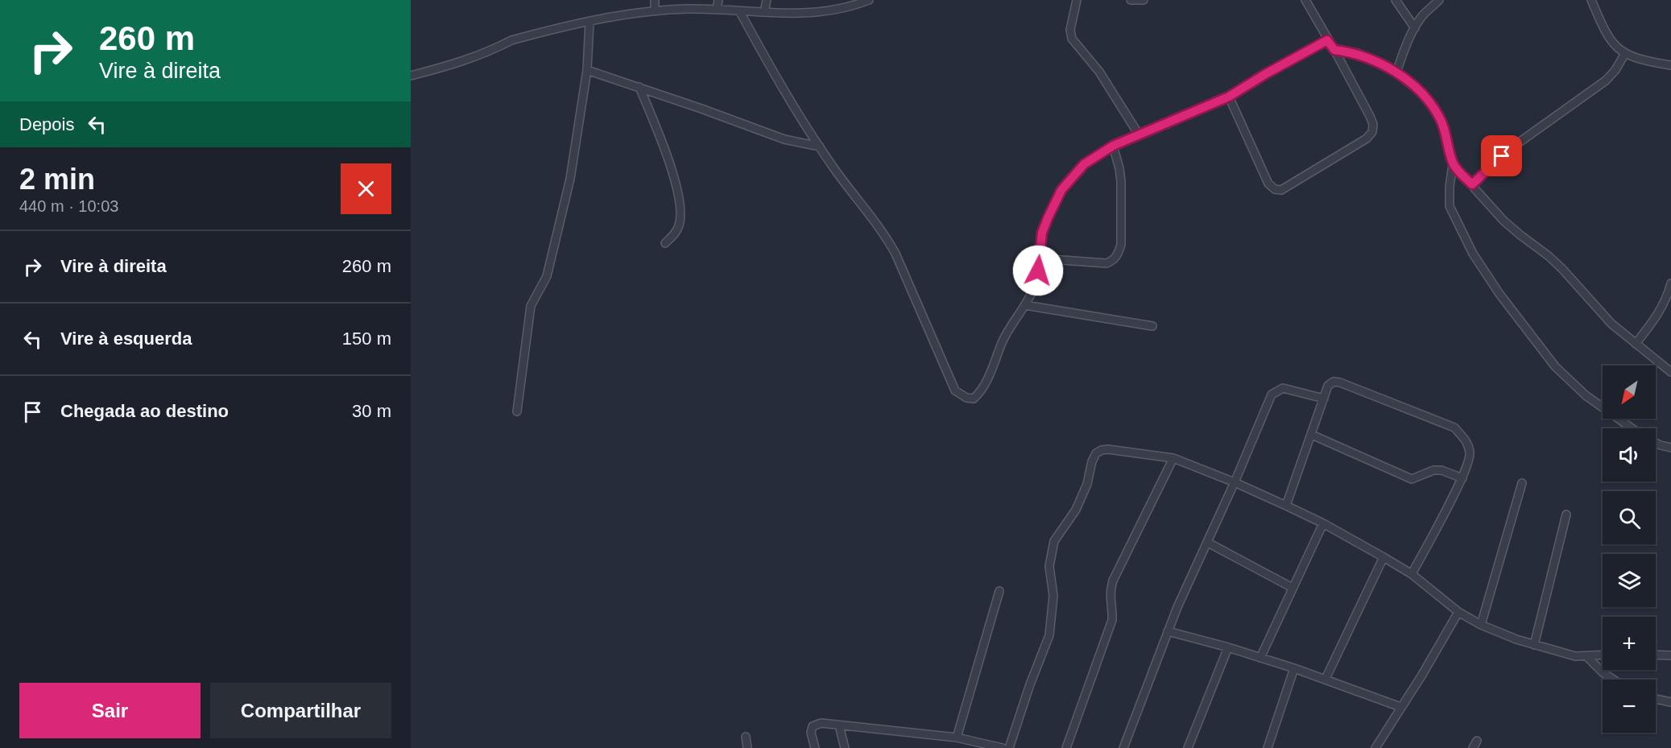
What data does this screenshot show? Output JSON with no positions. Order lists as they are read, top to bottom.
{
  "north": "bottom left",
  "page": {
    "turn": ["260 m", "Vire à direita"],
    "then": "Depois",
    "heading": ["2 min", "440 m · 10:03"],
    "list": [
      {
        "name": "Vire à direita",
        "value": "260 m"
      },
      {
        "name": "Vire à esquerda",
        "value": "150 m"
      },
      {
        "name": "Chegada ao destino",
        "value": "30 m"
      }
    ],
    "map_buttons": ["+", "−"],
    "buttons": ["Sair", "Compartilhar"]
  }
}
